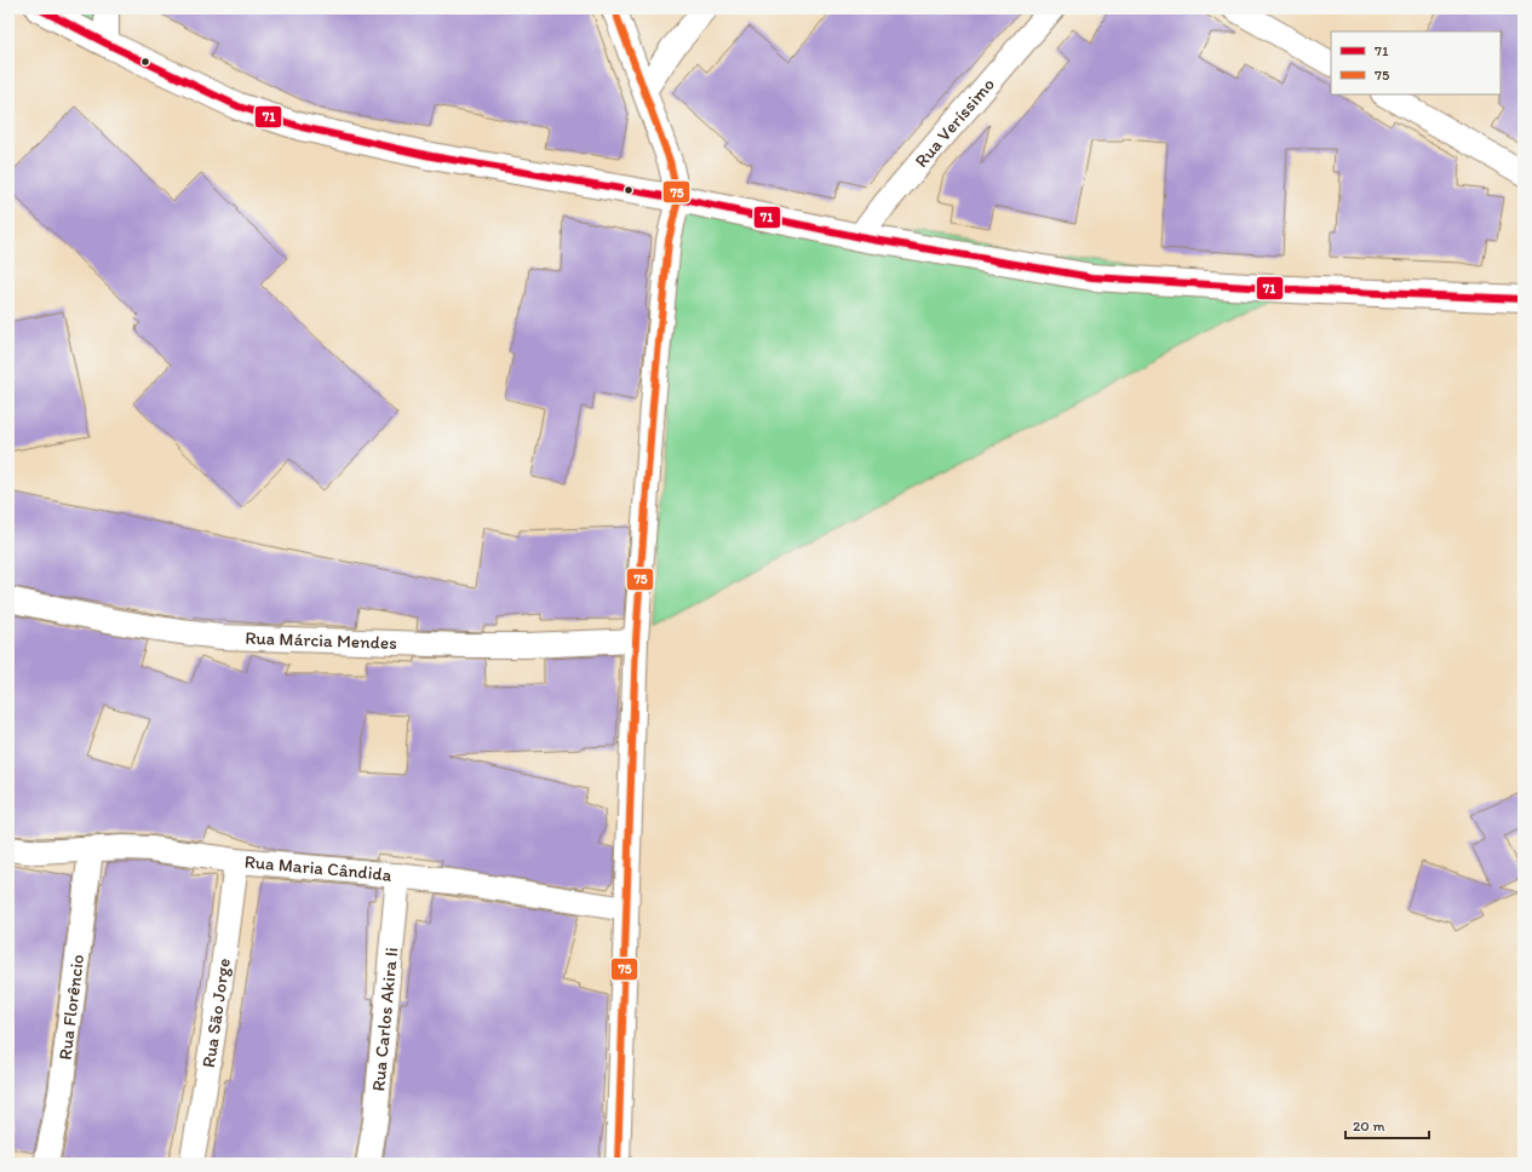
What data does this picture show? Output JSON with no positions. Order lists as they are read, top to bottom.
{
  "streets": {
    "street": [
      "Rua Veríssimo",
      "Rua Márcia Mendes",
      "Rua Maria Cândida",
      "Rua Florêncio",
      "Rua São Jorge",
      "Rua Carlos Akira Ii"
    ]
  },
  "crossings": [
    ["Rua Maria Cândida", "Rua Florêncio"],
    ["Rua Maria Cândida", "Rua São Jorge"],
    ["Rua Maria Cândida", "Rua Carlos Akira Ii"]
  ],
  "lines": ["transit line 71", "transit line 75"],
  "legend": ["71", "75"],
  "scale_bar": "20 m"
}
